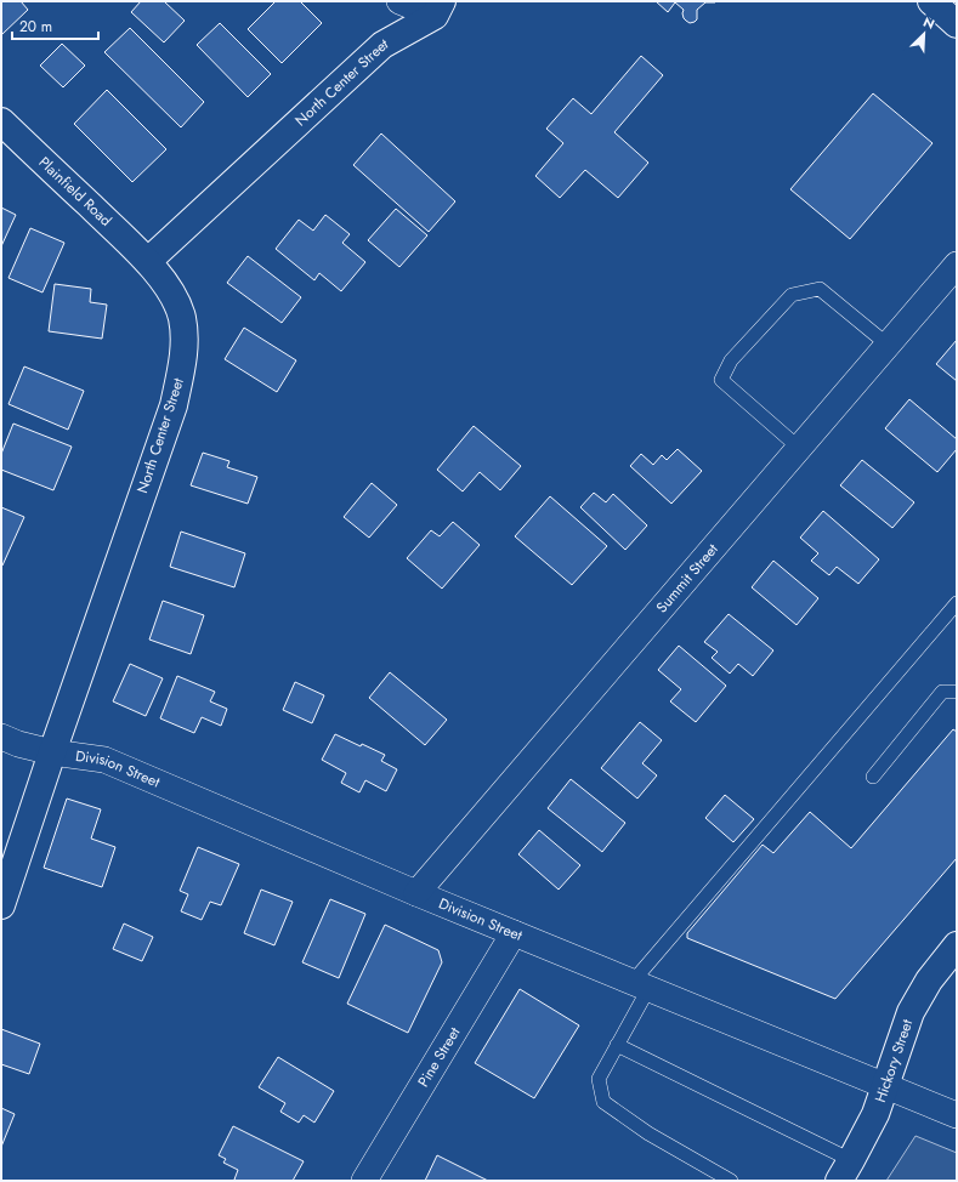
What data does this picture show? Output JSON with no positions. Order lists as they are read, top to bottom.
{
  "streets": {
    "main road": ["North Center Street", "Plainfield Road", "Hickory Street"],
    "street": ["Summit Street", "Division Street", "Pine Street"]
  },
  "crossings": [
    ["North Center Street", "Plainfield Road"],
    ["North Center Street", "Division Street"],
    ["Summit Street", "Division Street"],
    ["Division Street", "Pine Street"],
    ["Division Street", "Hickory Street"]
  ],
  "scale_bar": "20 m",
  "north": "top right"
}
